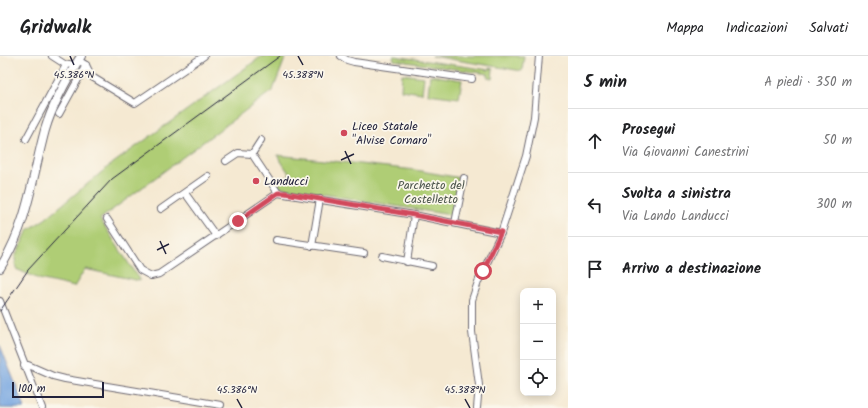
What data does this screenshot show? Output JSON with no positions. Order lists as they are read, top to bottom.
{
  "parks": ["Parchetto del Castelletto"],
  "places": ["Liceo Statale \"Alvise Cornaro\"", "Landucci"],
  "scale_bar": "100 m",
  "page": {
    "header": "Gridwalk",
    "nav": ["Mappa", "Indicazioni", "Salvati"],
    "heading": ["5 min", "A piedi · 350 m"],
    "list": [
      ["Prosegui", "Via Giovanni Canestrini", "50 m"],
      ["Svolta a sinistra", "Via Lando Landucci", "300 m"],
      "Arrivo a destinazione"
    ],
    "map_buttons": ["+", "−"],
    "scale": "100 m"
  },
  "coordinates": ["45.386°N", "45.388°N"]
}
